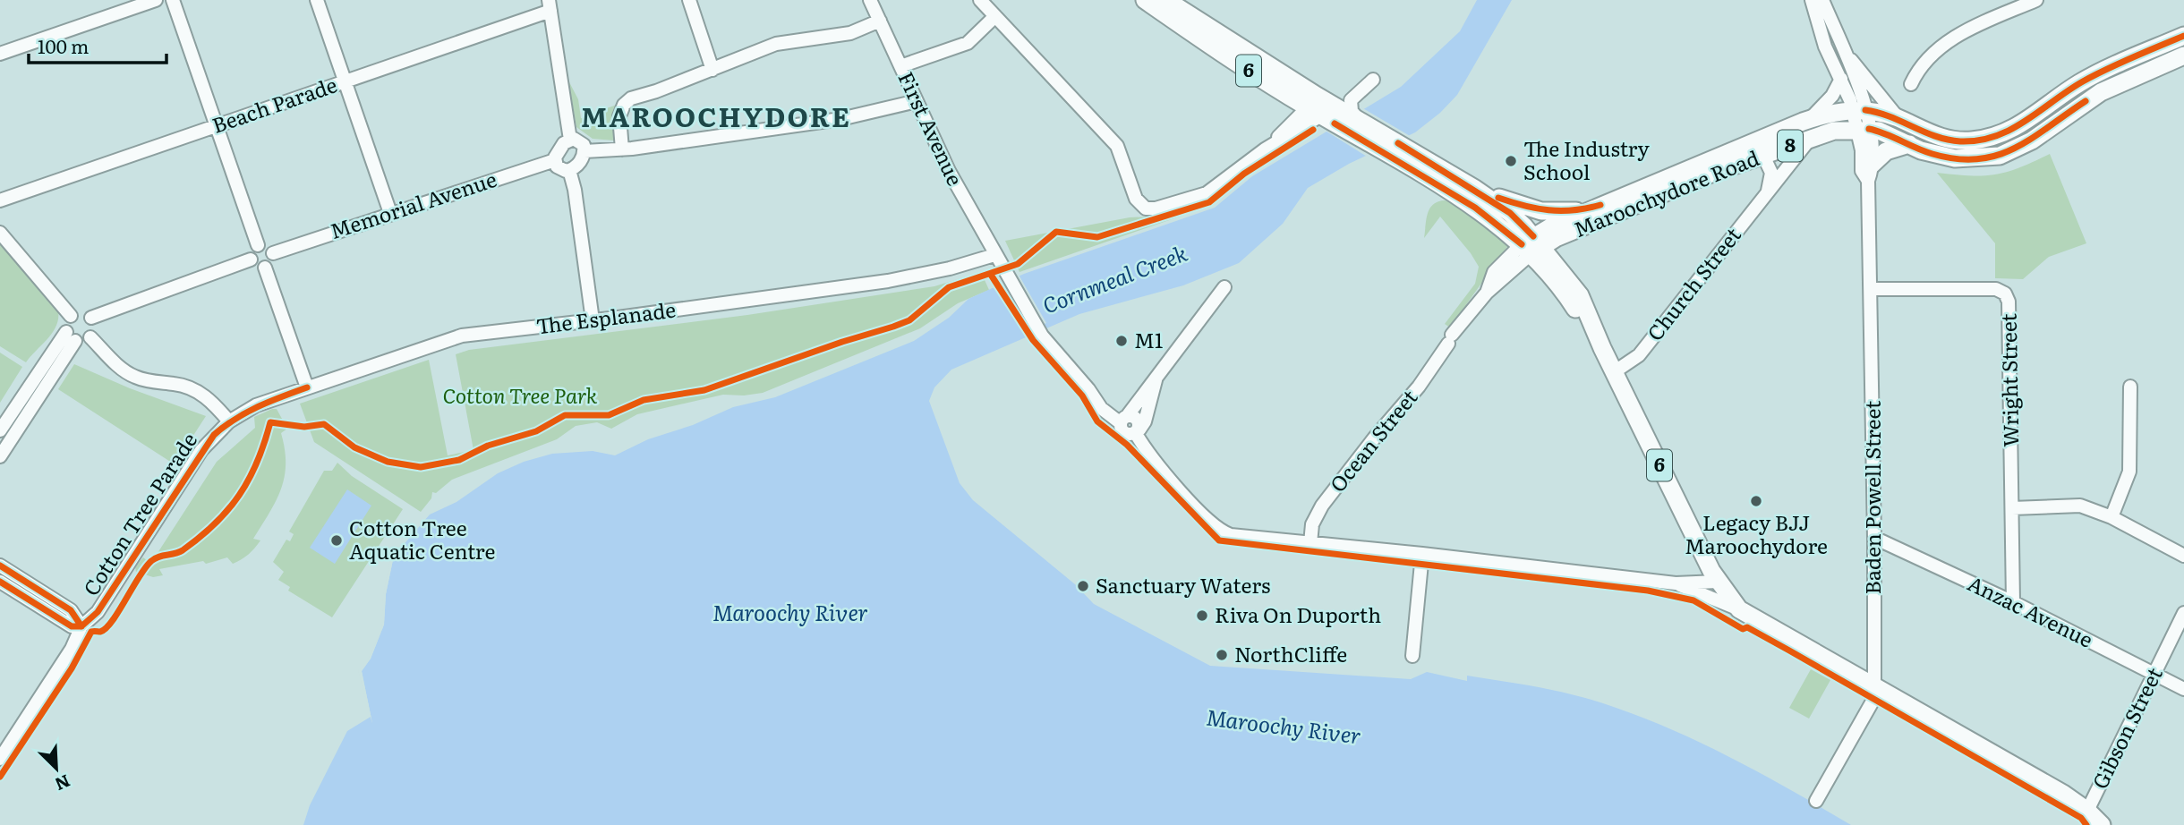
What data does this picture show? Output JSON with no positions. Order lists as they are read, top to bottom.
{
  "streets": {
    "main road": ["6", "8", "Maroochydore Road"],
    "street": [
      "Beach Parade",
      "First Avenue",
      "Memorial Avenue",
      "Church Street",
      "The Esplanade",
      "Wright Street",
      "Ocean Street",
      "Baden Powell Street",
      "Cotton Tree Parade",
      "Anzac Avenue",
      "Gibson Street"
    ]
  },
  "crossings": [
    ["6", "Maroochydore Road"],
    ["6", "Church Street"],
    ["6", "Ocean Street"],
    ["6", "Baden Powell Street"],
    ["6", "Gibson Street"],
    ["First Avenue", "The Esplanade"],
    ["Maroochydore Road", "Church Street"],
    ["Maroochydore Road", "Ocean Street"],
    ["Maroochydore Road", "Baden Powell Street"],
    ["The Esplanade", "Cotton Tree Parade"],
    ["Wright Street", "Baden Powell Street"],
    ["Wright Street", "Anzac Avenue"],
    ["Baden Powell Street", "Anzac Avenue"],
    ["Anzac Avenue", "Gibson Street"]
  ],
  "districts": ["MAROOCHYDORE"],
  "water": ["Cornmeal Creek", "Maroochy River"],
  "parks": ["Cotton Tree Park"],
  "places": [
    "The Industry School",
    "M1",
    "Legacy BJJ Maroochydore",
    "Cotton Tree Aquatic Centre",
    "Sanctuary Waters",
    "Riva On Duporth",
    "NorthCliffe"
  ],
  "scale_bar": "100 m",
  "north": "bottom right"
}
